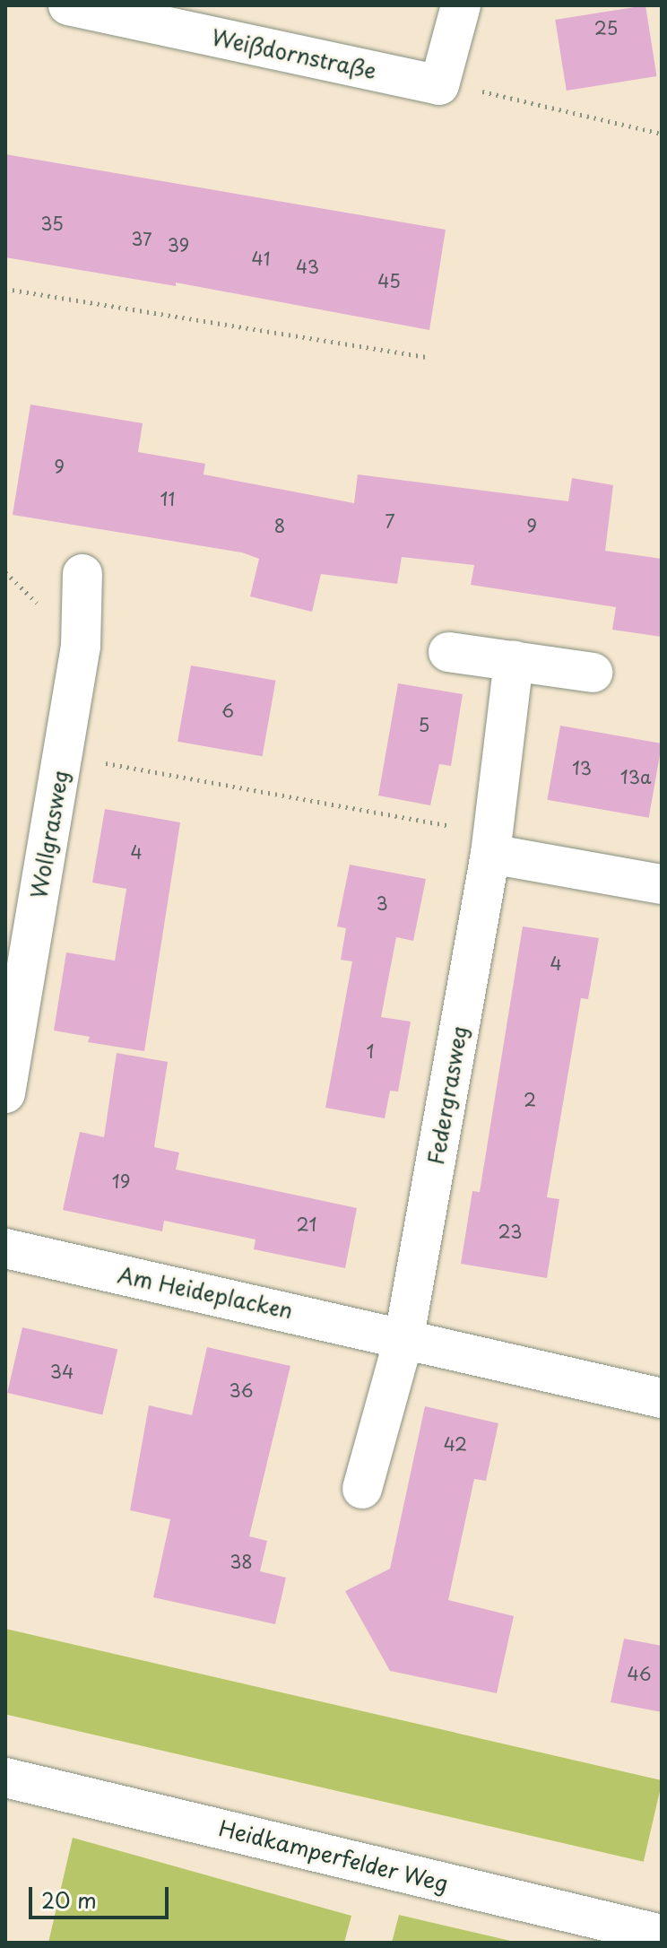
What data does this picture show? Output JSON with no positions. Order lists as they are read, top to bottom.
{
  "streets": {
    "street": [
      "Weißdornstraße",
      "Wollgrasweg",
      "Federgrasweg",
      "Am Heideplacken",
      "Heidkamperfelder Weg"
    ]
  },
  "crossings": [
    ["Federgrasweg", "Am Heideplacken"]
  ],
  "house_numbers": [
    "25",
    "35",
    "37",
    "39",
    "41",
    "43",
    "45",
    "9",
    "11",
    "7",
    "8",
    "9",
    "6",
    "5",
    "13",
    "13a",
    "4",
    "3",
    "4",
    "1",
    "2",
    "19",
    "21",
    "23",
    "34",
    "36",
    "42",
    "38",
    "46"
  ],
  "scale_bar": "20 m"
}
